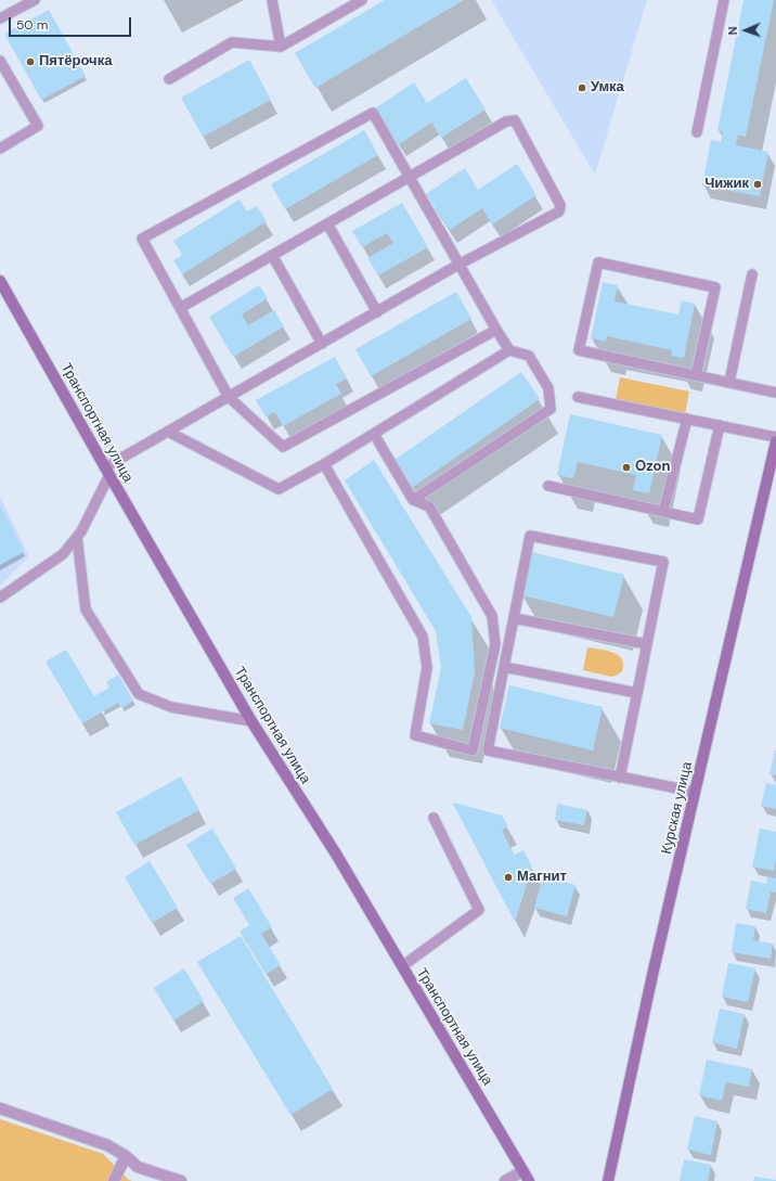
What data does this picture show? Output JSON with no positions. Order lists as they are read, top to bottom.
{
  "streets": {
    "main road": ["Транспортная улица", "Курская улица"]
  },
  "places": [
    "Пятёрочка",
    "Умка",
    "Чижик",
    "Ozon",
    "Магнит"
  ],
  "scale_bar": "50 m",
  "north": "left"
}
